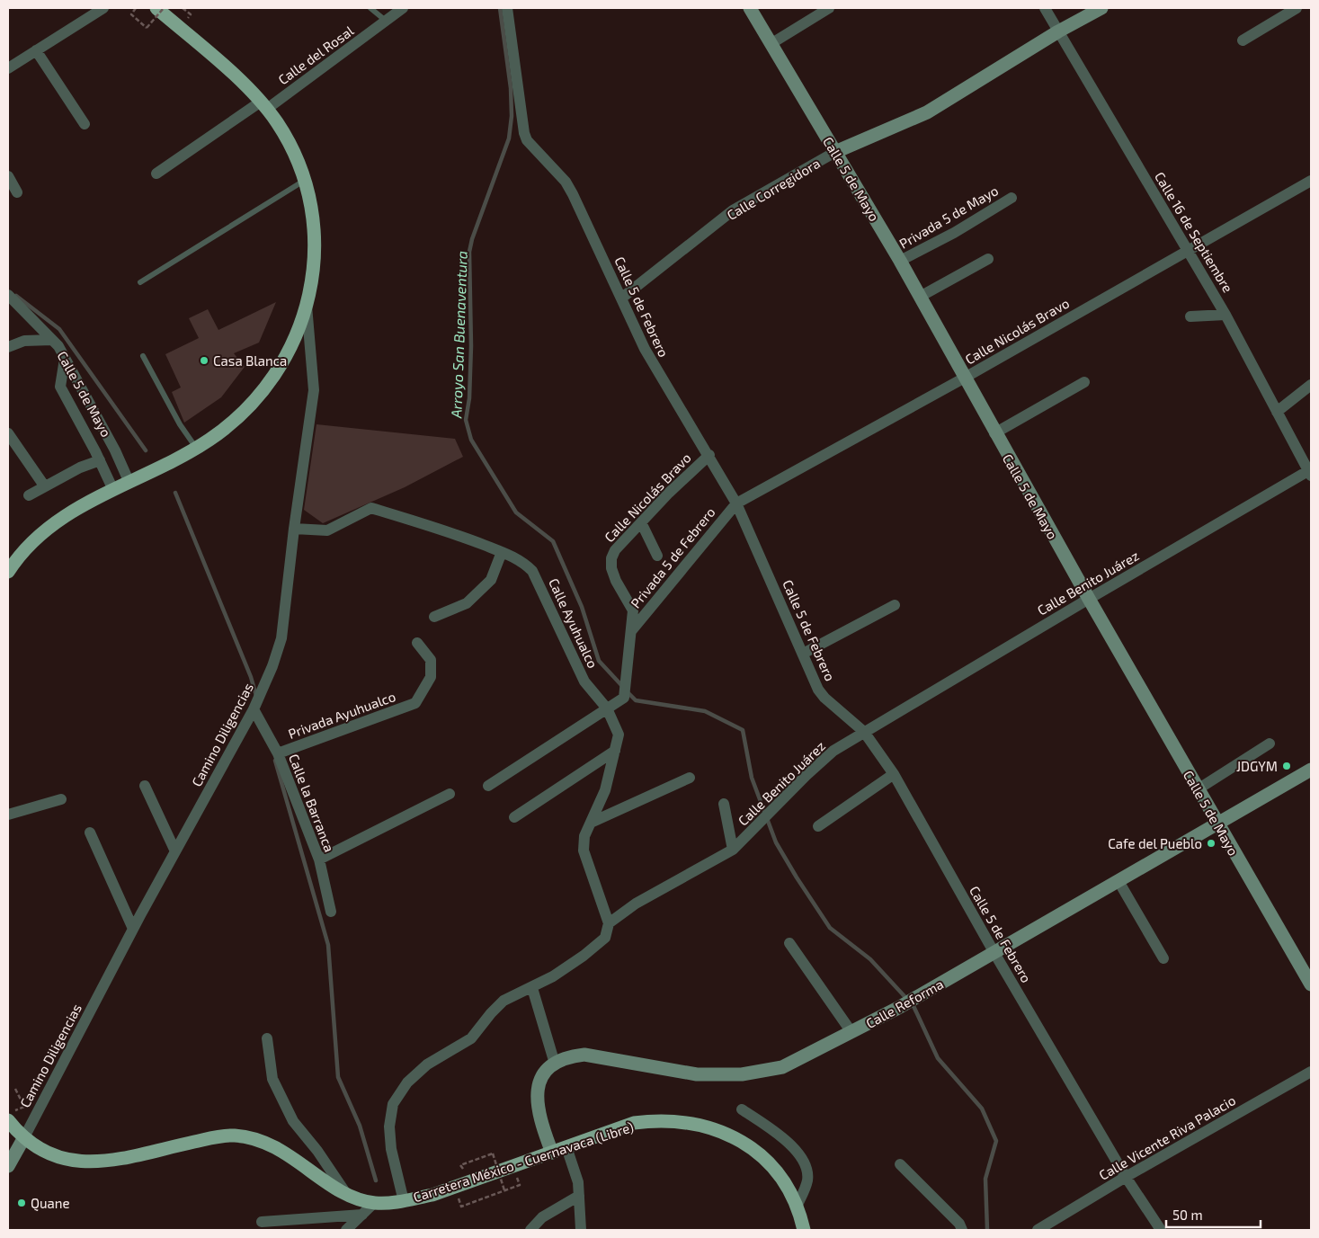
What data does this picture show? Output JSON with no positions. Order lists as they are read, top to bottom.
{
  "streets": {
    "main road": ["Carretera México - Cuernavaca (Libre)"],
    "street": [
      "Calle del Rosal",
      "Calle 5 de Mayo",
      "Calle Corregidora",
      "Privada 5 de Mayo",
      "Calle 16 de Septiembre",
      "Calle 5 de Febrero",
      "Calle Nicolás Bravo",
      "Privada 5 de Febrero",
      "Calle Benito Juárez",
      "Calle Ayuhualco",
      "Privada Ayuhualco",
      "Camino Diligencias",
      "Calle la Barranca",
      "Calle Reforma",
      "Calle Vicente Riva Palacio"
    ]
  },
  "crossings": [
    ["Calle 5 de Mayo", "Calle Corregidora"],
    ["Calle 5 de Mayo", "Privada 5 de Mayo"],
    ["Calle 5 de Mayo", "Calle Nicolás Bravo"],
    ["Calle 5 de Mayo", "Calle Benito Juárez"],
    ["Calle 5 de Mayo", "Calle Reforma"],
    ["Calle Corregidora", "Calle 16 de Septiembre"],
    ["Calle Corregidora", "Calle 5 de Febrero"],
    ["Calle 16 de Septiembre", "Calle Nicolás Bravo"],
    ["Calle 16 de Septiembre", "Calle Benito Juárez"],
    ["Calle 5 de Febrero", "Calle Nicolás Bravo"],
    ["Calle 5 de Febrero", "Privada 5 de Febrero"],
    ["Calle 5 de Febrero", "Calle Benito Juárez"],
    ["Calle 5 de Febrero", "Calle Reforma"],
    ["Calle 5 de Febrero", "Calle Vicente Riva Palacio"],
    ["Calle Nicolás Bravo", "Privada 5 de Febrero"],
    ["Calle Nicolás Bravo", "Calle Ayuhualco"],
    ["Calle Benito Juárez", "Calle Ayuhualco"],
    ["Calle Ayuhualco", "Camino Diligencias"],
    ["Privada Ayuhualco", "Calle la Barranca"],
    ["Camino Diligencias", "Calle la Barranca"],
    ["Camino Diligencias", "Carretera México - Cuernavaca (Libre)"],
    ["Calle Reforma", "Carretera México - Cuernavaca (Libre)"]
  ],
  "water": ["Arroyo San Buenaventura"],
  "places": [
    "Casa Blanca",
    "JDGYM",
    "Cafe del Pueblo",
    "Quane"
  ],
  "scale_bar": "50 m"
}
